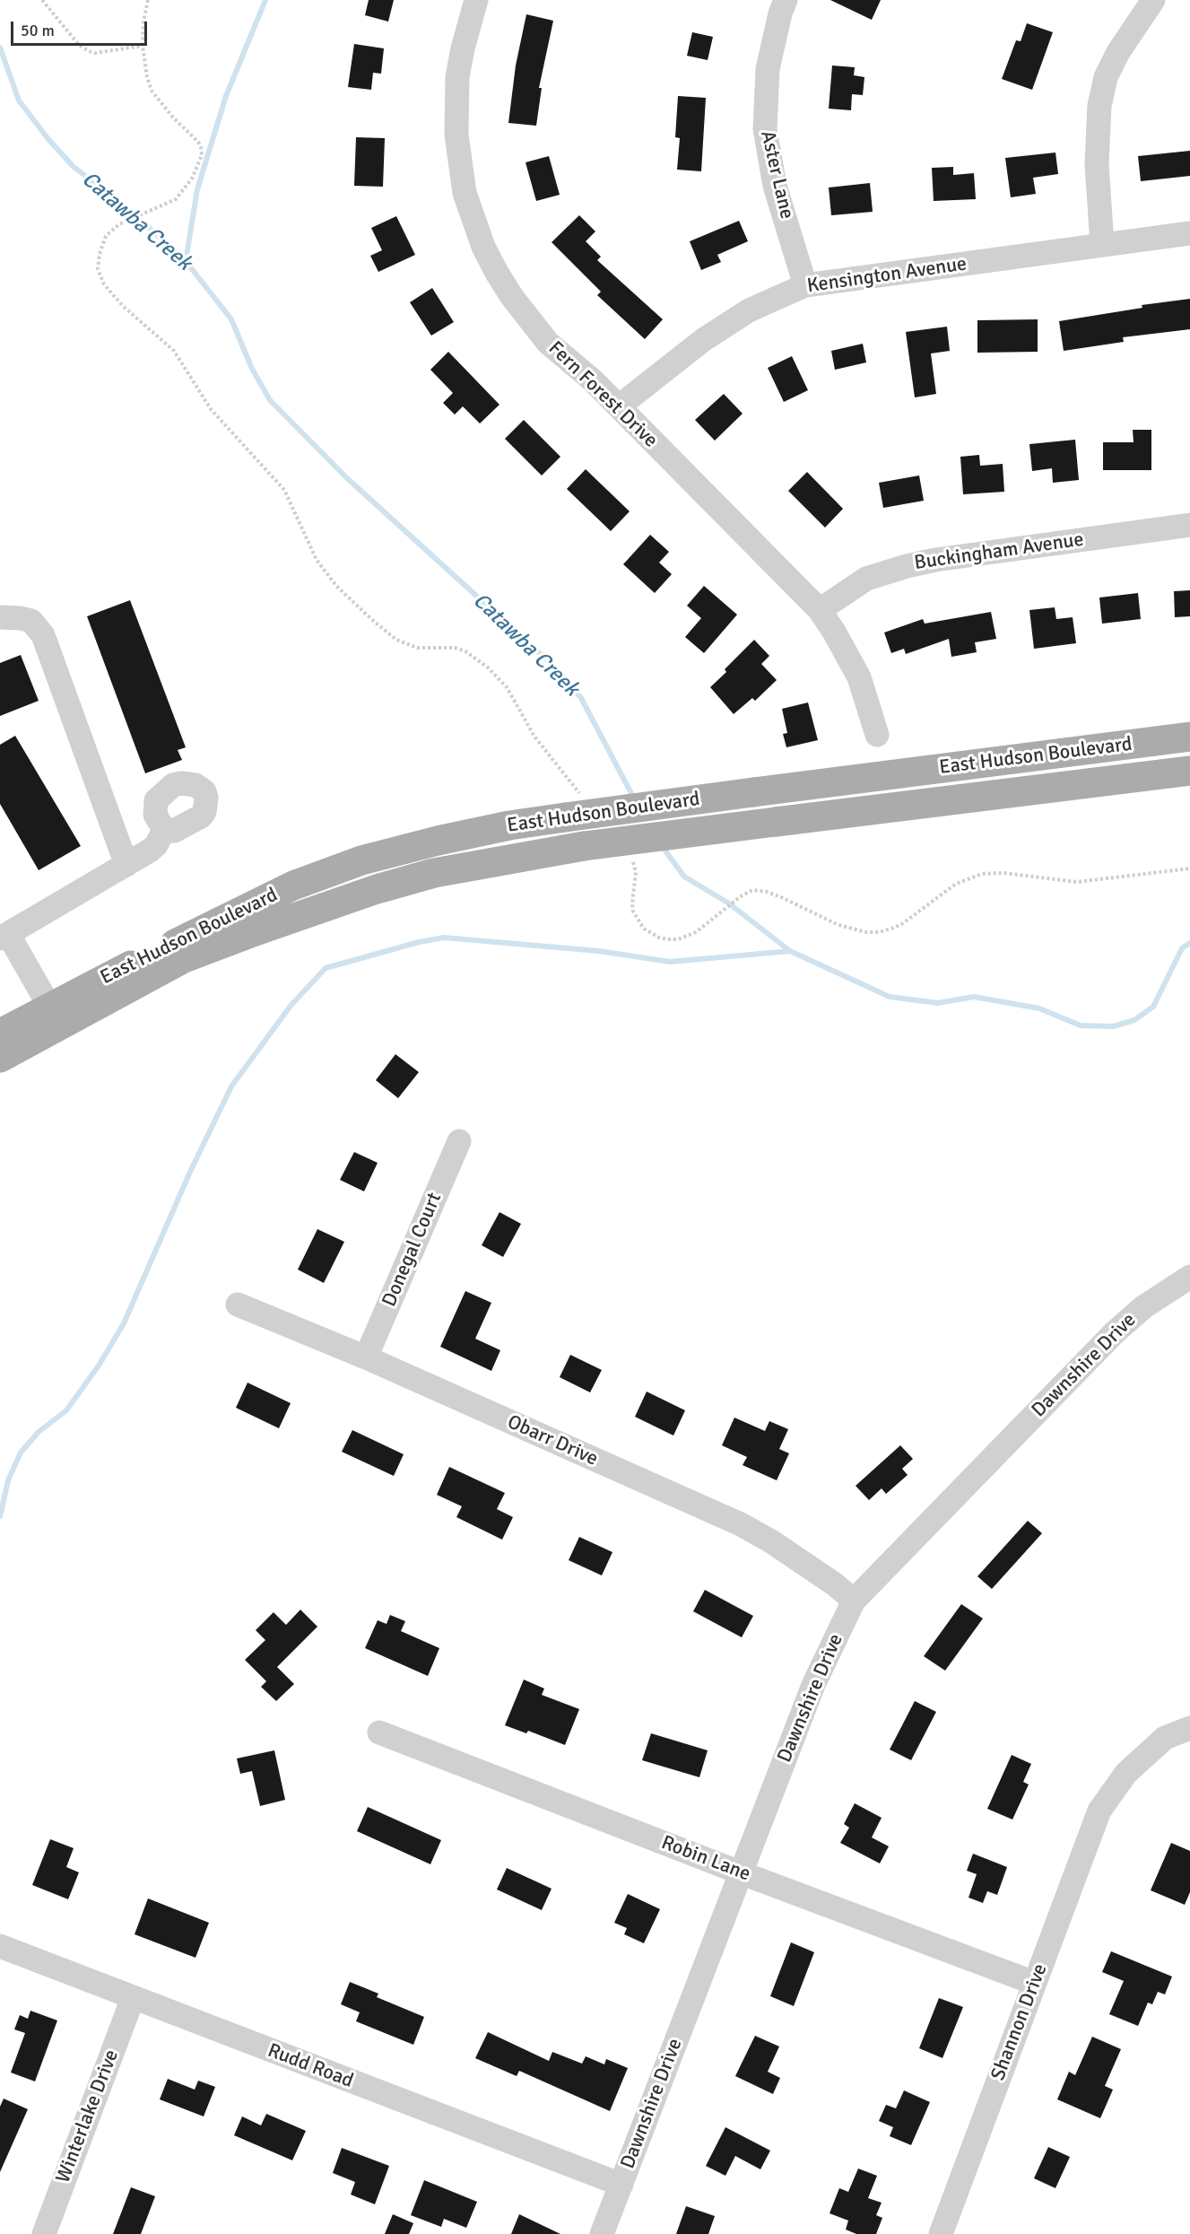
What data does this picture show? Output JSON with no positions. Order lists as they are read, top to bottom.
{
  "streets": {
    "main road": ["East Hudson Boulevard"],
    "street": [
      "Aster Lane",
      "Kensington Avenue",
      "Fern Forest Drive",
      "Buckingham Avenue",
      "Donegal Court",
      "Dawnshire Drive",
      "Obarr Drive",
      "Robin Lane",
      "Shannon Drive",
      "Rudd Road",
      "Winterlake Drive"
    ]
  },
  "crossings": [
    ["Aster Lane", "Kensington Avenue"],
    ["Kensington Avenue", "Fern Forest Drive"],
    ["Fern Forest Drive", "Buckingham Avenue"],
    ["Donegal Court", "Obarr Drive"],
    ["Dawnshire Drive", "Obarr Drive"],
    ["Dawnshire Drive", "Robin Lane"],
    ["Dawnshire Drive", "Rudd Road"],
    ["Robin Lane", "Shannon Drive"],
    ["Rudd Road", "Winterlake Drive"]
  ],
  "water": ["Catawba Creek"],
  "scale_bar": "50 m"
}
